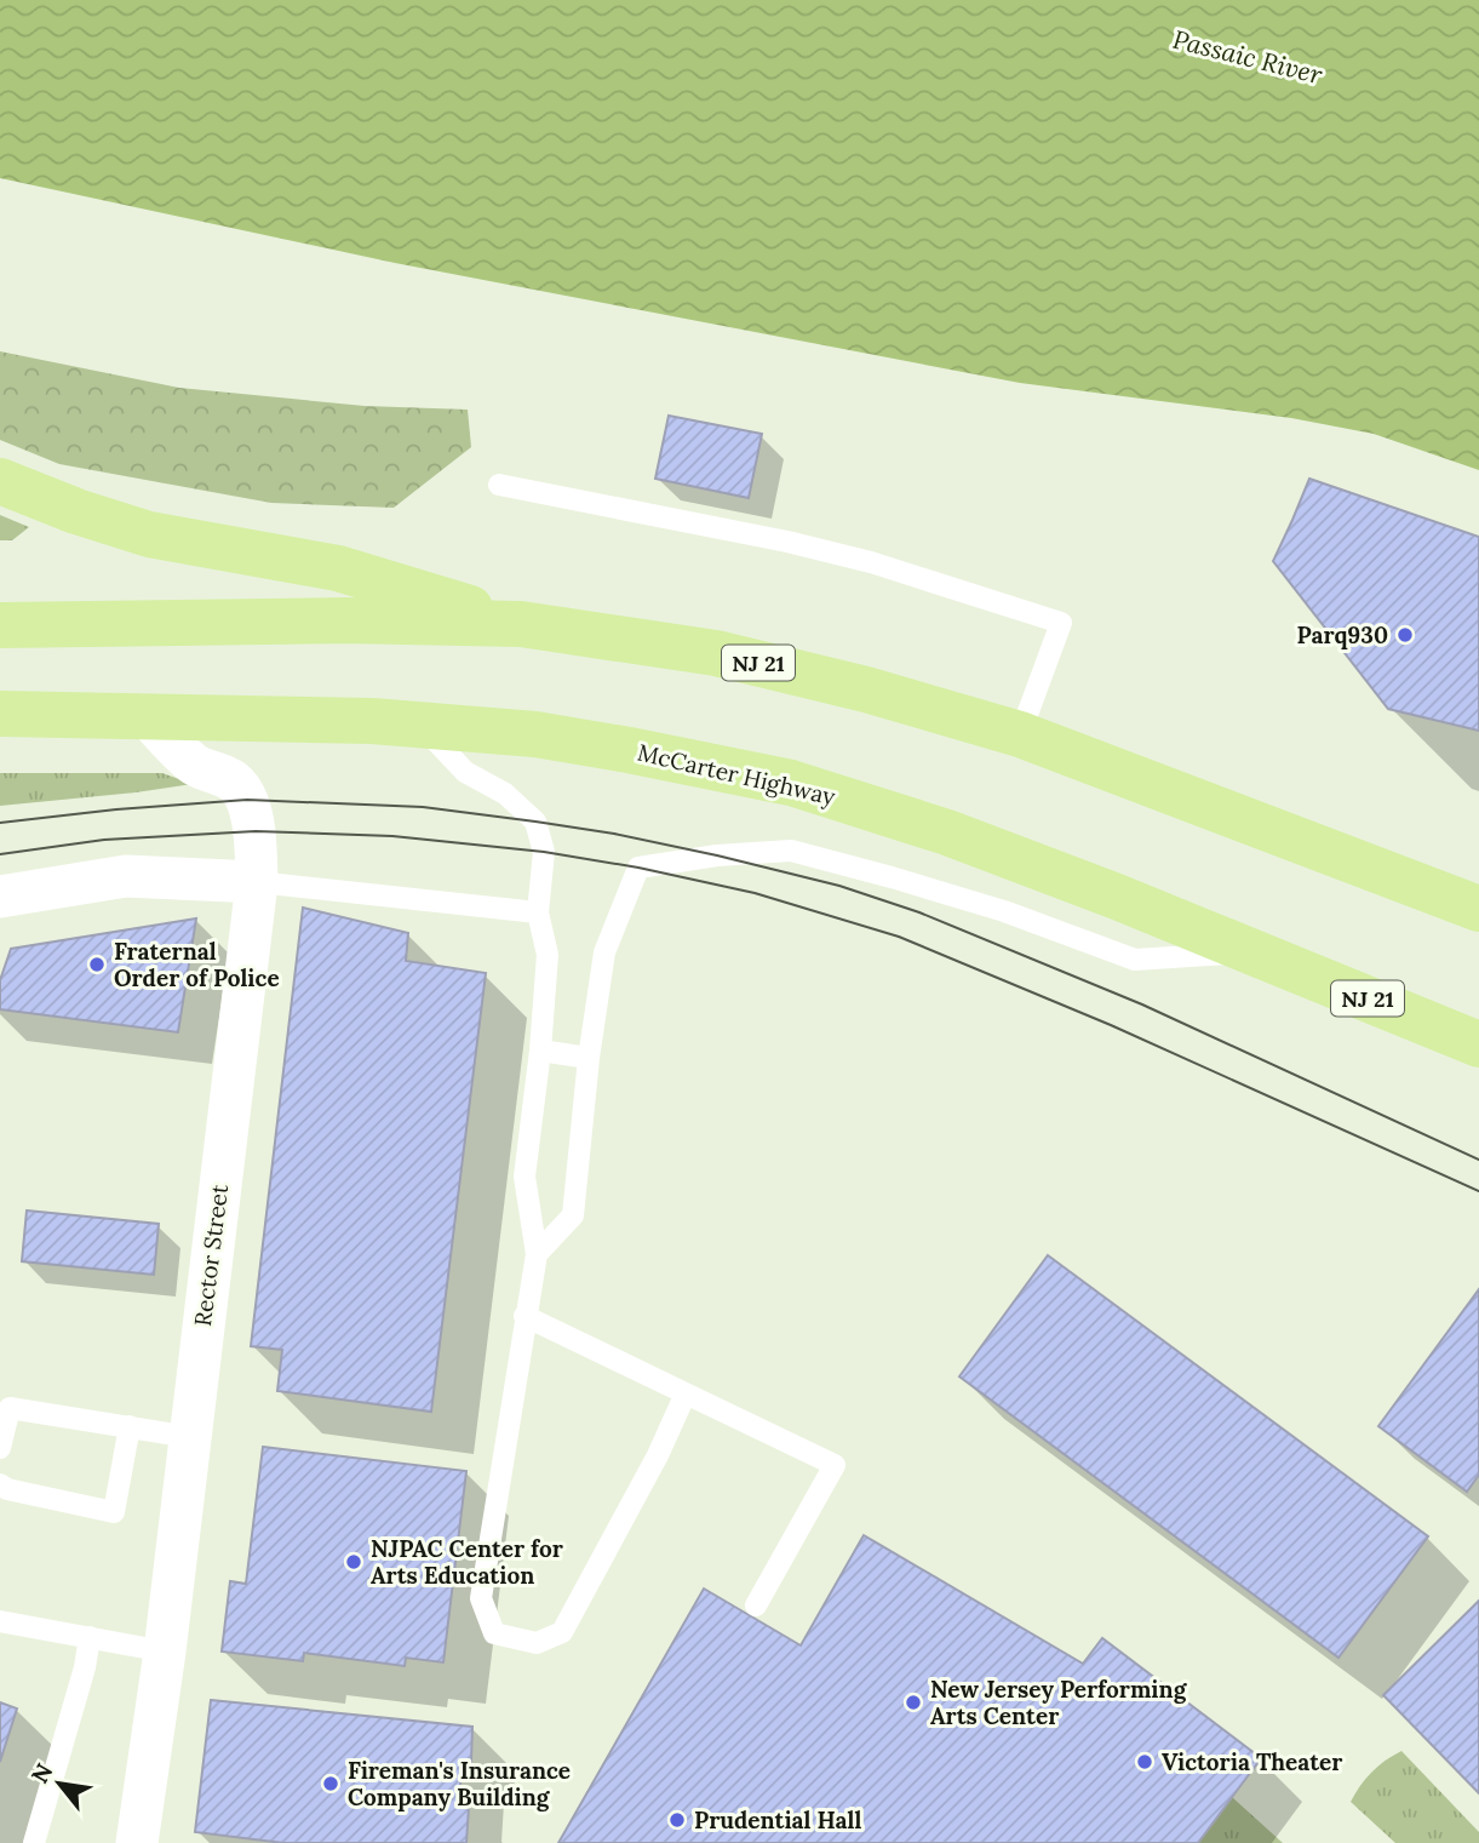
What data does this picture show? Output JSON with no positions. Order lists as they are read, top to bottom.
{
  "streets": {
    "main road": ["NJ 21", "McCarter Highway"],
    "street": ["Rector Street"]
  },
  "crossings": [
    ["McCarter Highway", "Rector Street"]
  ],
  "water": ["Passaic River"],
  "places": [
    "Parq930",
    "Fraternal Order of Police",
    "NJPAC Center for Arts Education",
    "New Jersey Performing Arts Center",
    "Victoria Theater",
    "Fireman's Insurance Company Building",
    "Prudential Hall"
  ],
  "north": "top left"
}
